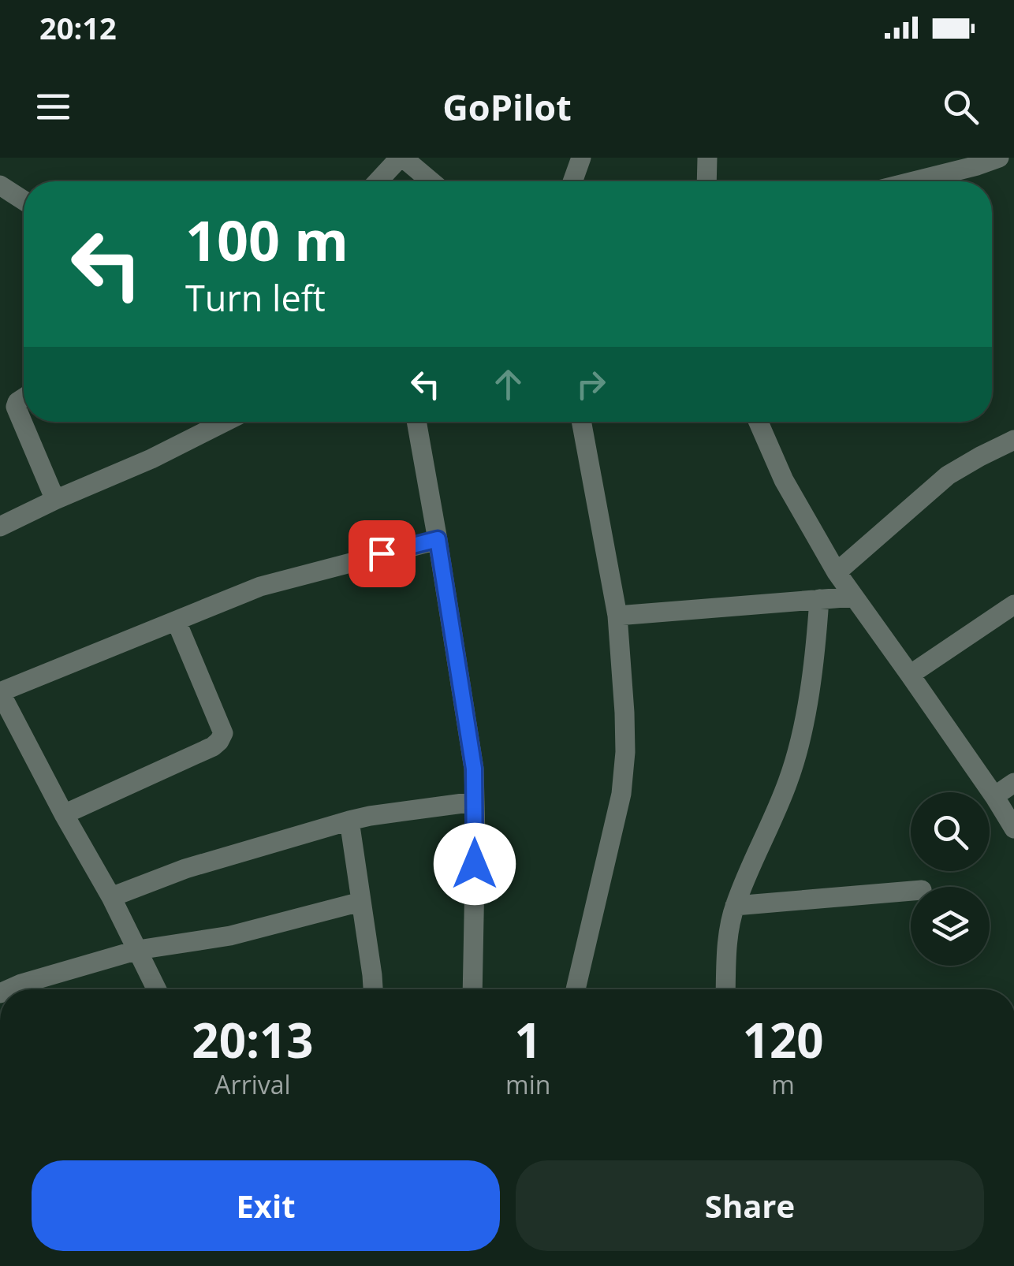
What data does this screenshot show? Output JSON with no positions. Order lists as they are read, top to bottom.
{
  "page": {
    "status": "20:12",
    "header": "GoPilot",
    "turn": ["100 m", "Turn left"],
    "eta": [
      "20:13",
      "Arrival",
      "1",
      "min",
      "120",
      "m"
    ],
    "buttons": ["Exit", "Share"]
  }
}
